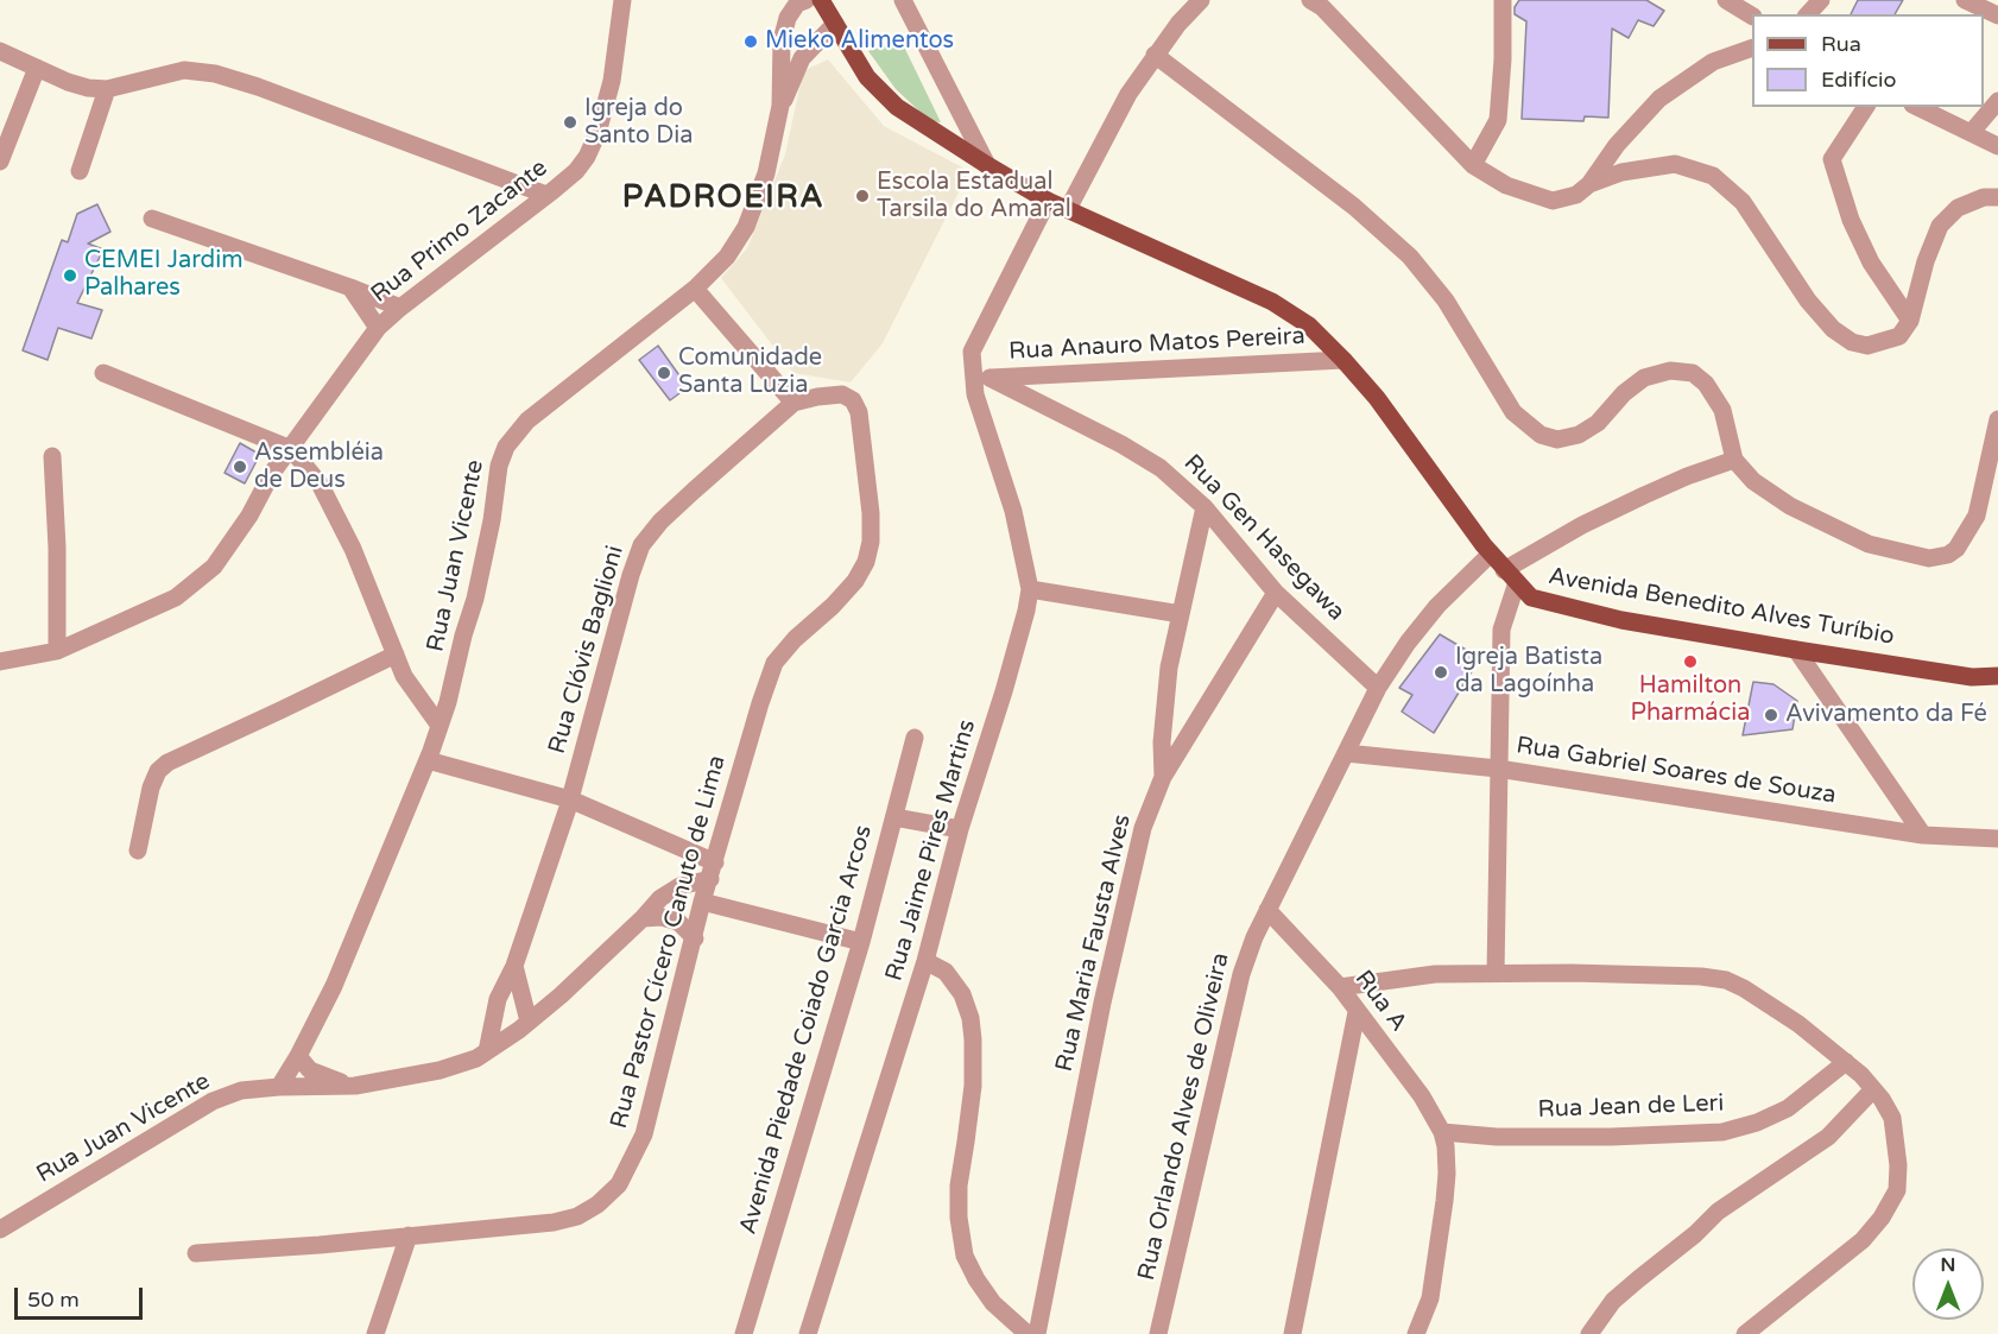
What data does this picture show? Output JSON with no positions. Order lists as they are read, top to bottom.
{
  "streets": {
    "main road": ["Avenida Benedito Alves Turíbio"],
    "street": [
      "Rua Primo Zacante",
      "Rua Anauro Matos Pereira",
      "Rua Gen Hasegawa",
      "Rua Juan Vicente",
      "Rua Clóvis Baglioni",
      "Rua Gabriel Soares de Souza",
      "Rua Jaime Pires Martins",
      "Rua Pastor Cícero Canuto de Lima",
      "Rua Maria Fausta Alves",
      "Rua A",
      "Avenida Piedade Coiado Garcia Arcos",
      "Rua Jean de Leri",
      "Rua Orlando Alves de Oliveira"
    ]
  },
  "crossings": [
    ["Rua Anauro Matos Pereira", "Rua Gen Hasegawa"],
    ["Rua Anauro Matos Pereira", "Avenida Benedito Alves Turíbio"],
    ["Rua Anauro Matos Pereira", "Rua Jaime Pires Martins"],
    ["Rua Gen Hasegawa", "Rua Jaime Pires Martins"],
    ["Rua Gen Hasegawa", "Rua Maria Fausta Alves"],
    ["Rua Gen Hasegawa", "Rua Orlando Alves de Oliveira"],
    ["Rua Juan Vicente", "Avenida Benedito Alves Turíbio"],
    ["Rua Juan Vicente", "Rua Clóvis Baglioni"],
    ["Rua Juan Vicente", "Rua Pastor Cícero Canuto de Lima"],
    ["Avenida Benedito Alves Turíbio", "Rua Jaime Pires Martins"],
    ["Avenida Benedito Alves Turíbio", "Rua Orlando Alves de Oliveira"],
    ["Rua Clóvis Baglioni", "Rua Pastor Cícero Canuto de Lima"],
    ["Rua Gabriel Soares de Souza", "Rua Orlando Alves de Oliveira"],
    ["Rua A", "Rua Jean de Leri"],
    ["Rua A", "Rua Orlando Alves de Oliveira"]
  ],
  "districts": ["PADROEIRA"],
  "places": [
    "Mieko Alimentos",
    "Igreja do Santo Dia",
    "Escola Estadual Tarsila do Amaral",
    "CEMEI Jardim Palhares",
    "Comunidade Santa Luzia",
    "Assembléia de Deus",
    "Hamilton Pharmácia",
    "Igreja Batista da Lagoínha",
    "Avivamento da Fé"
  ],
  "legend": ["Rua", "Edifício"],
  "scale_bar": "50 m",
  "north": "top"
}
